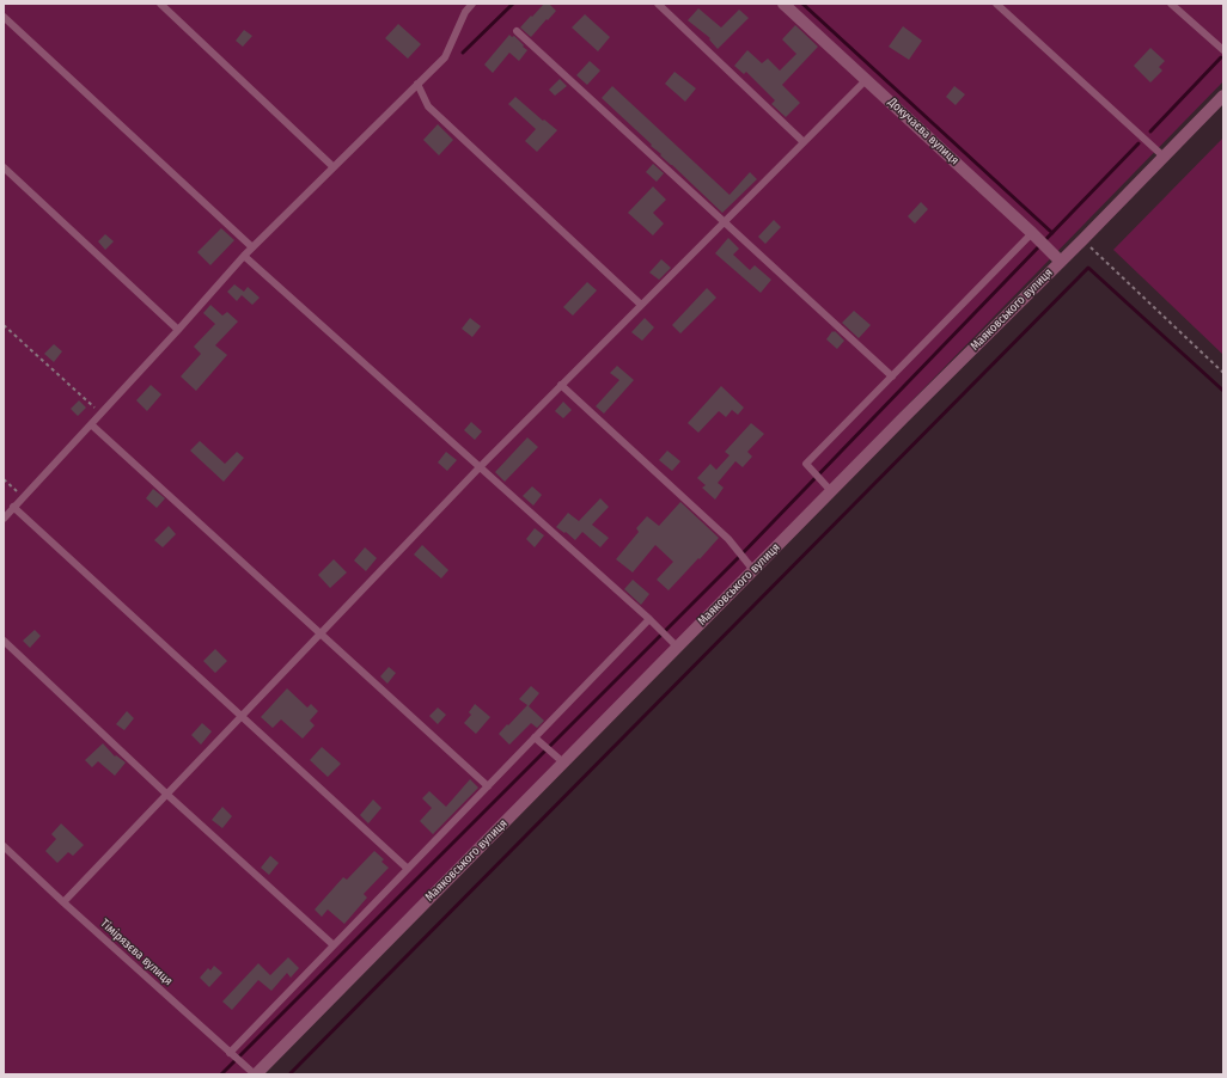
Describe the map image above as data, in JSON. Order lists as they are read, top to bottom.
{
  "streets": {
    "street": ["Докучаєва вулиця", "Маяковського вулиця"],
    "lane": ["Тімірязєва вулиця"]
  },
  "crossings": [
    ["Докучаєва вулиця", "Маяковського вулиця"],
    ["Маяковського вулиця", "Тімірязєва вулиця"]
  ]
}
